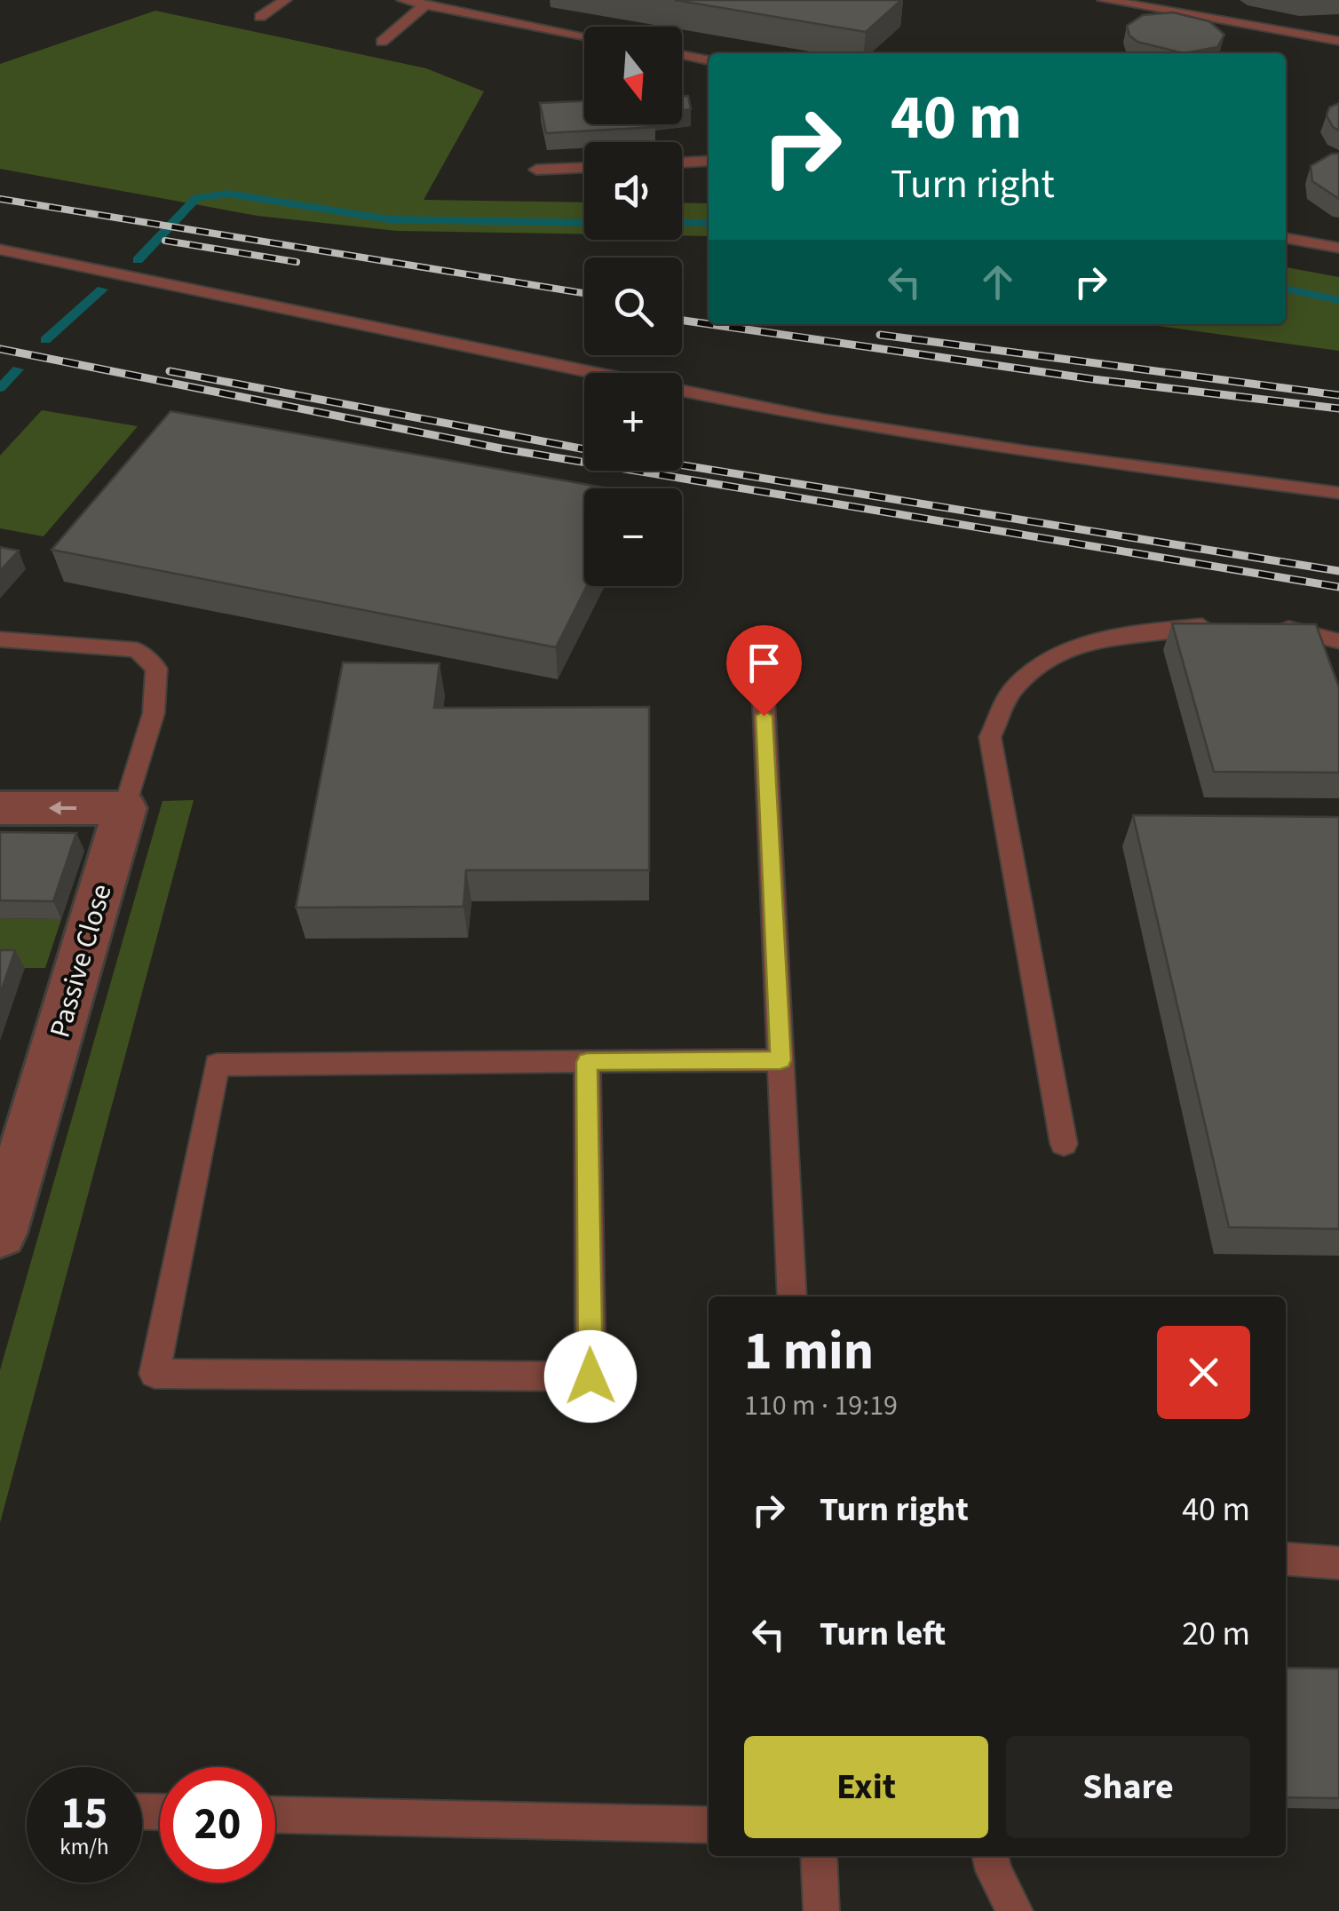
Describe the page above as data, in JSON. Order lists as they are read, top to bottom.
{
  "streets": {
    "street": ["Passive Close"]
  },
  "north": "bottom",
  "page": {
    "map_buttons": ["+", "−"],
    "turn": ["40 m", "Turn right"],
    "heading": ["1 min", "110 m · 19:19"],
    "list": [
      {
        "name": "Turn right",
        "value": "40 m"
      },
      {
        "name": "Turn left",
        "value": "20 m"
      }
    ],
    "buttons": ["Exit", "Share"],
    "speed": "15 km/h",
    "limit": "20"
  }
}
